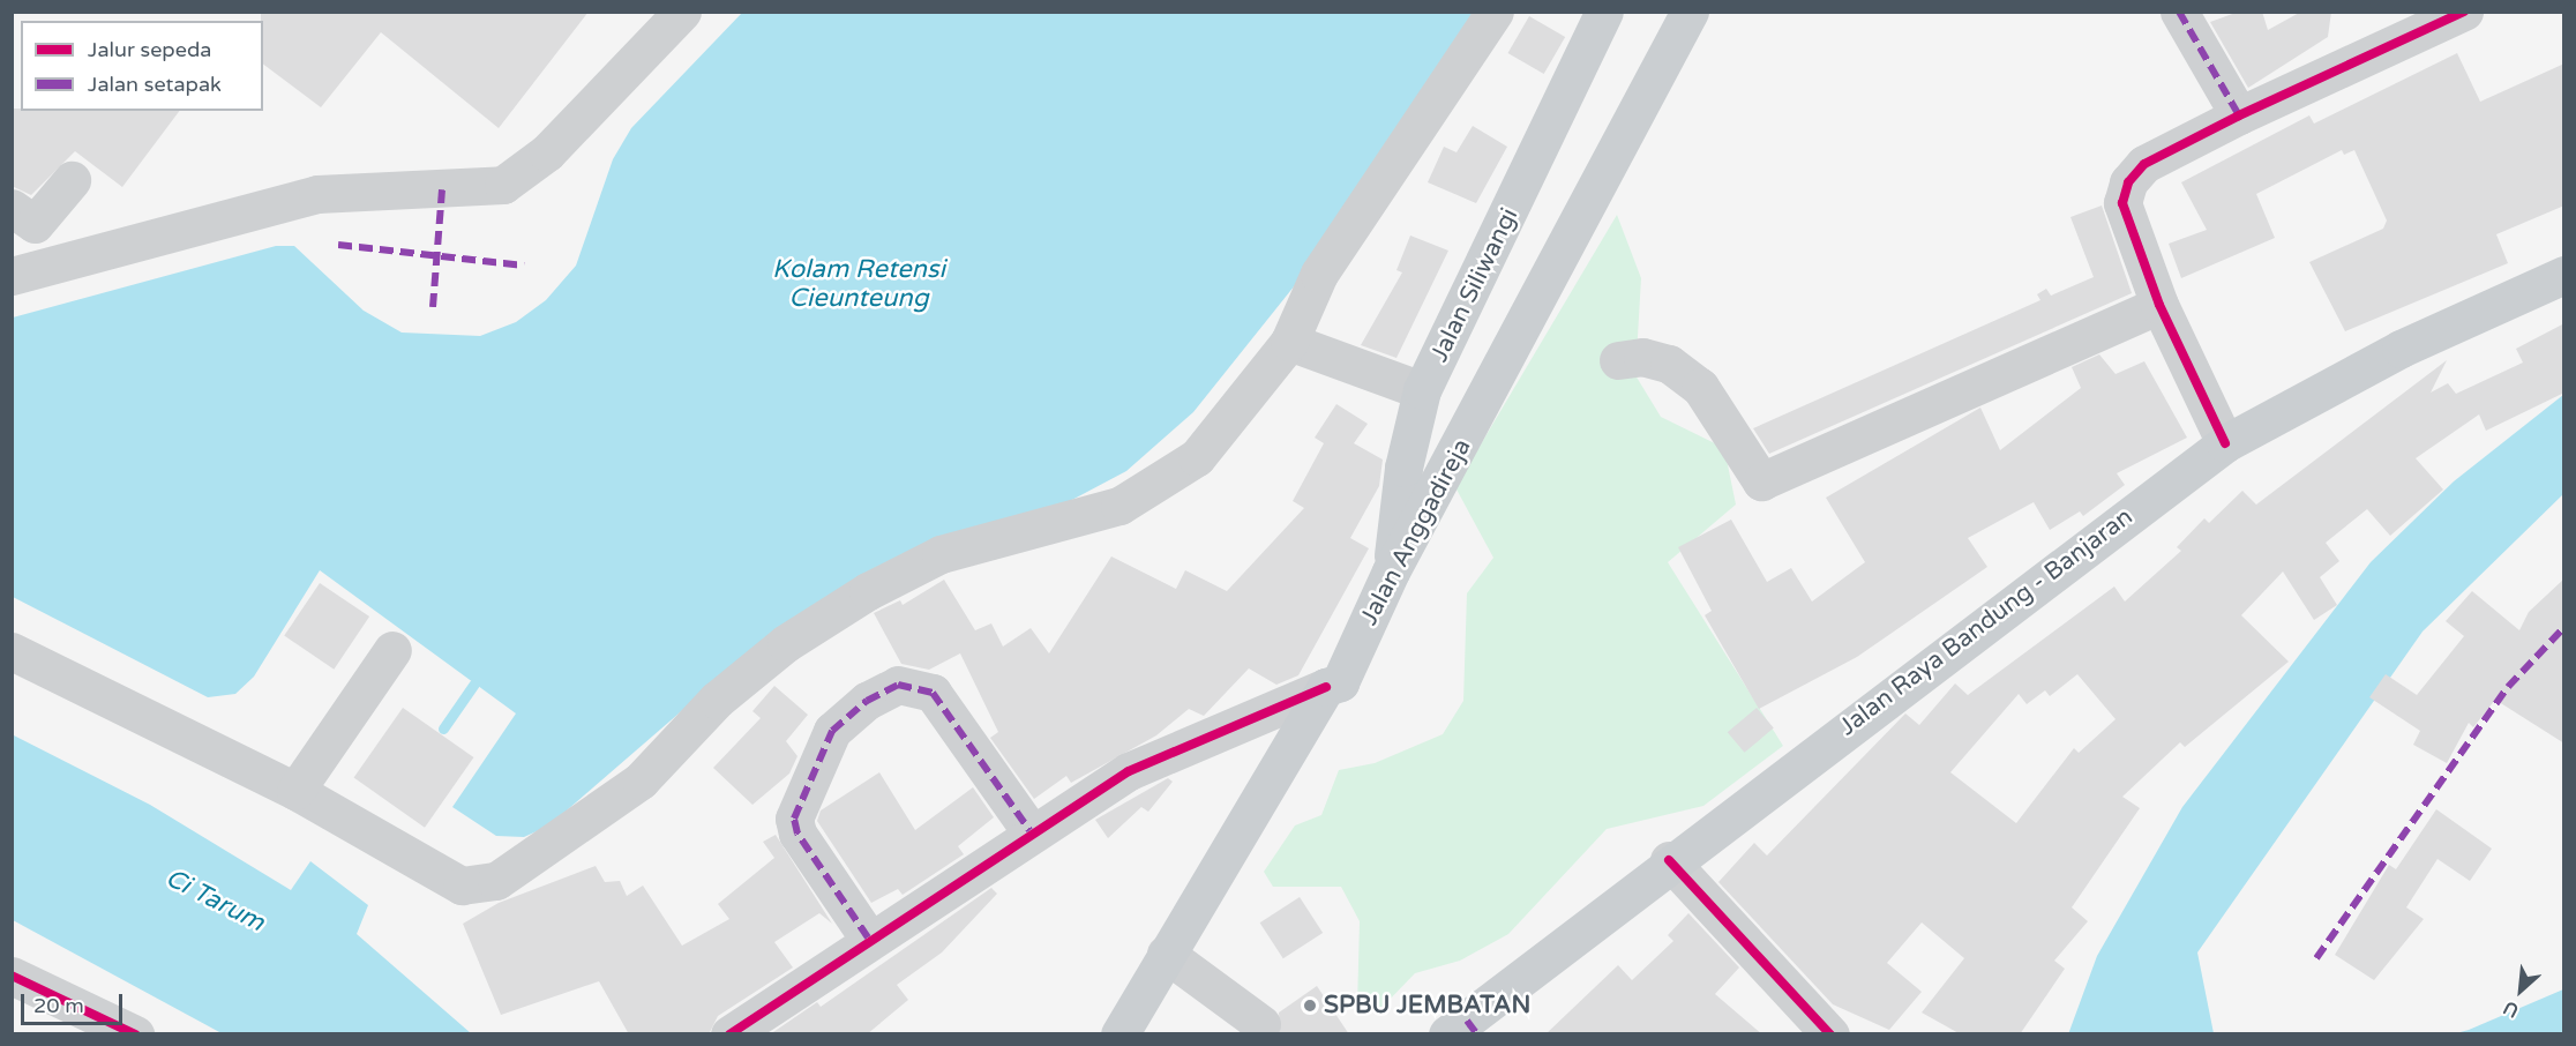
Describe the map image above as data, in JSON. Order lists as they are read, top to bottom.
{
  "streets": {
    "main road": ["Jalan Siliwangi", "Jalan Anggadireja", "Jalan Raya Bandung - Banjaran"]
  },
  "crossings": [
    ["Jalan Siliwangi", "Jalan Anggadireja"]
  ],
  "water": ["Kolam Retensi Cieunteung", "Ci Tarum"],
  "places": ["SPBU JEMBATAN"],
  "legend": ["Jalur sepeda", "Jalan setapak"],
  "scale_bar": "20 m",
  "north": "bottom left"
}
